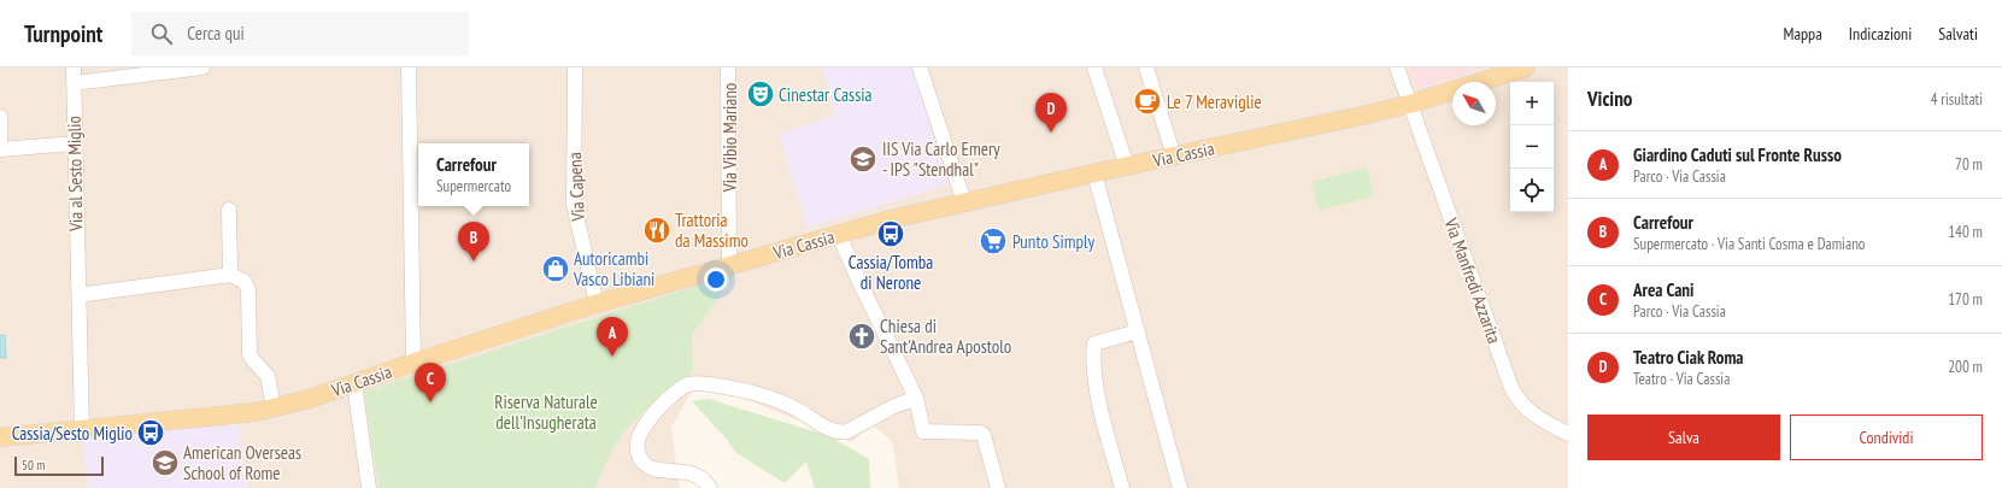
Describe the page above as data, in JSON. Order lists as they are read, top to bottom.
{
  "streets": {
    "main road": ["Via Cassia"],
    "street": [
      "Via Vibio Mariano",
      "Via al Sesto Miglio",
      "Via Capena",
      "Via Manfredi Azzarita"
    ]
  },
  "crossings": [
    ["Via Vibio Mariano", "Via Cassia"],
    ["Via Cassia", "Via al Sesto Miglio"],
    ["Via Cassia", "Via Capena"],
    ["Via Cassia", "Via Manfredi Azzarita"]
  ],
  "parks": ["Riserva Naturale dell'Insugherata"],
  "places": {
    "theatre": ["Cinestar Cassia"],
    "cafe": ["Le 7 Meraviglie"],
    "school or university": ["IIS Via Carlo Emery - IPS \"Stendhal\"", "American Overseas School of Rome"],
    "restaurant": ["Trattoria da Massimo"],
    "bus stop": ["Cassia/Tomba di Nerone", "Cassia/Sesto Miglio"],
    "supermarket": ["Punto Simply"],
    "shop": ["Autoricambi Vasco Libiani"],
    "church": ["Chiesa di Sant'Andrea Apostolo"]
  },
  "scale_bar": "50 m",
  "north": "top left",
  "page": {
    "header": "Turnpoint",
    "search": "Cerca qui",
    "nav": ["Mappa", "Indicazioni", "Salvati"],
    "heading": ["Vicino", "4 risultati"],
    "map_buttons": ["+", "−"],
    "pins": [
      "D",
      "B",
      "A",
      "C"
    ],
    "list": [
      {
        "mark": "A",
        "name": "Giardino Caduti sul Fronte Russo",
        "note": "Parco · Via Cassia",
        "value": "70 m"
      },
      {
        "mark": "B",
        "name": "Carrefour",
        "note": "Supermercato · Via Santi Cosma e Damiano",
        "value": "140 m"
      },
      {
        "mark": "C",
        "name": "Area Cani",
        "note": "Parco · Via Cassia",
        "value": "170 m"
      },
      {
        "mark": "D",
        "name": "Teatro Ciak Roma",
        "note": "Teatro · Via Cassia",
        "value": "200 m"
      }
    ],
    "popup": ["Carrefour", "Supermercato"],
    "buttons": ["Salva", "Condividi"],
    "scale": "50 m"
  }
}
